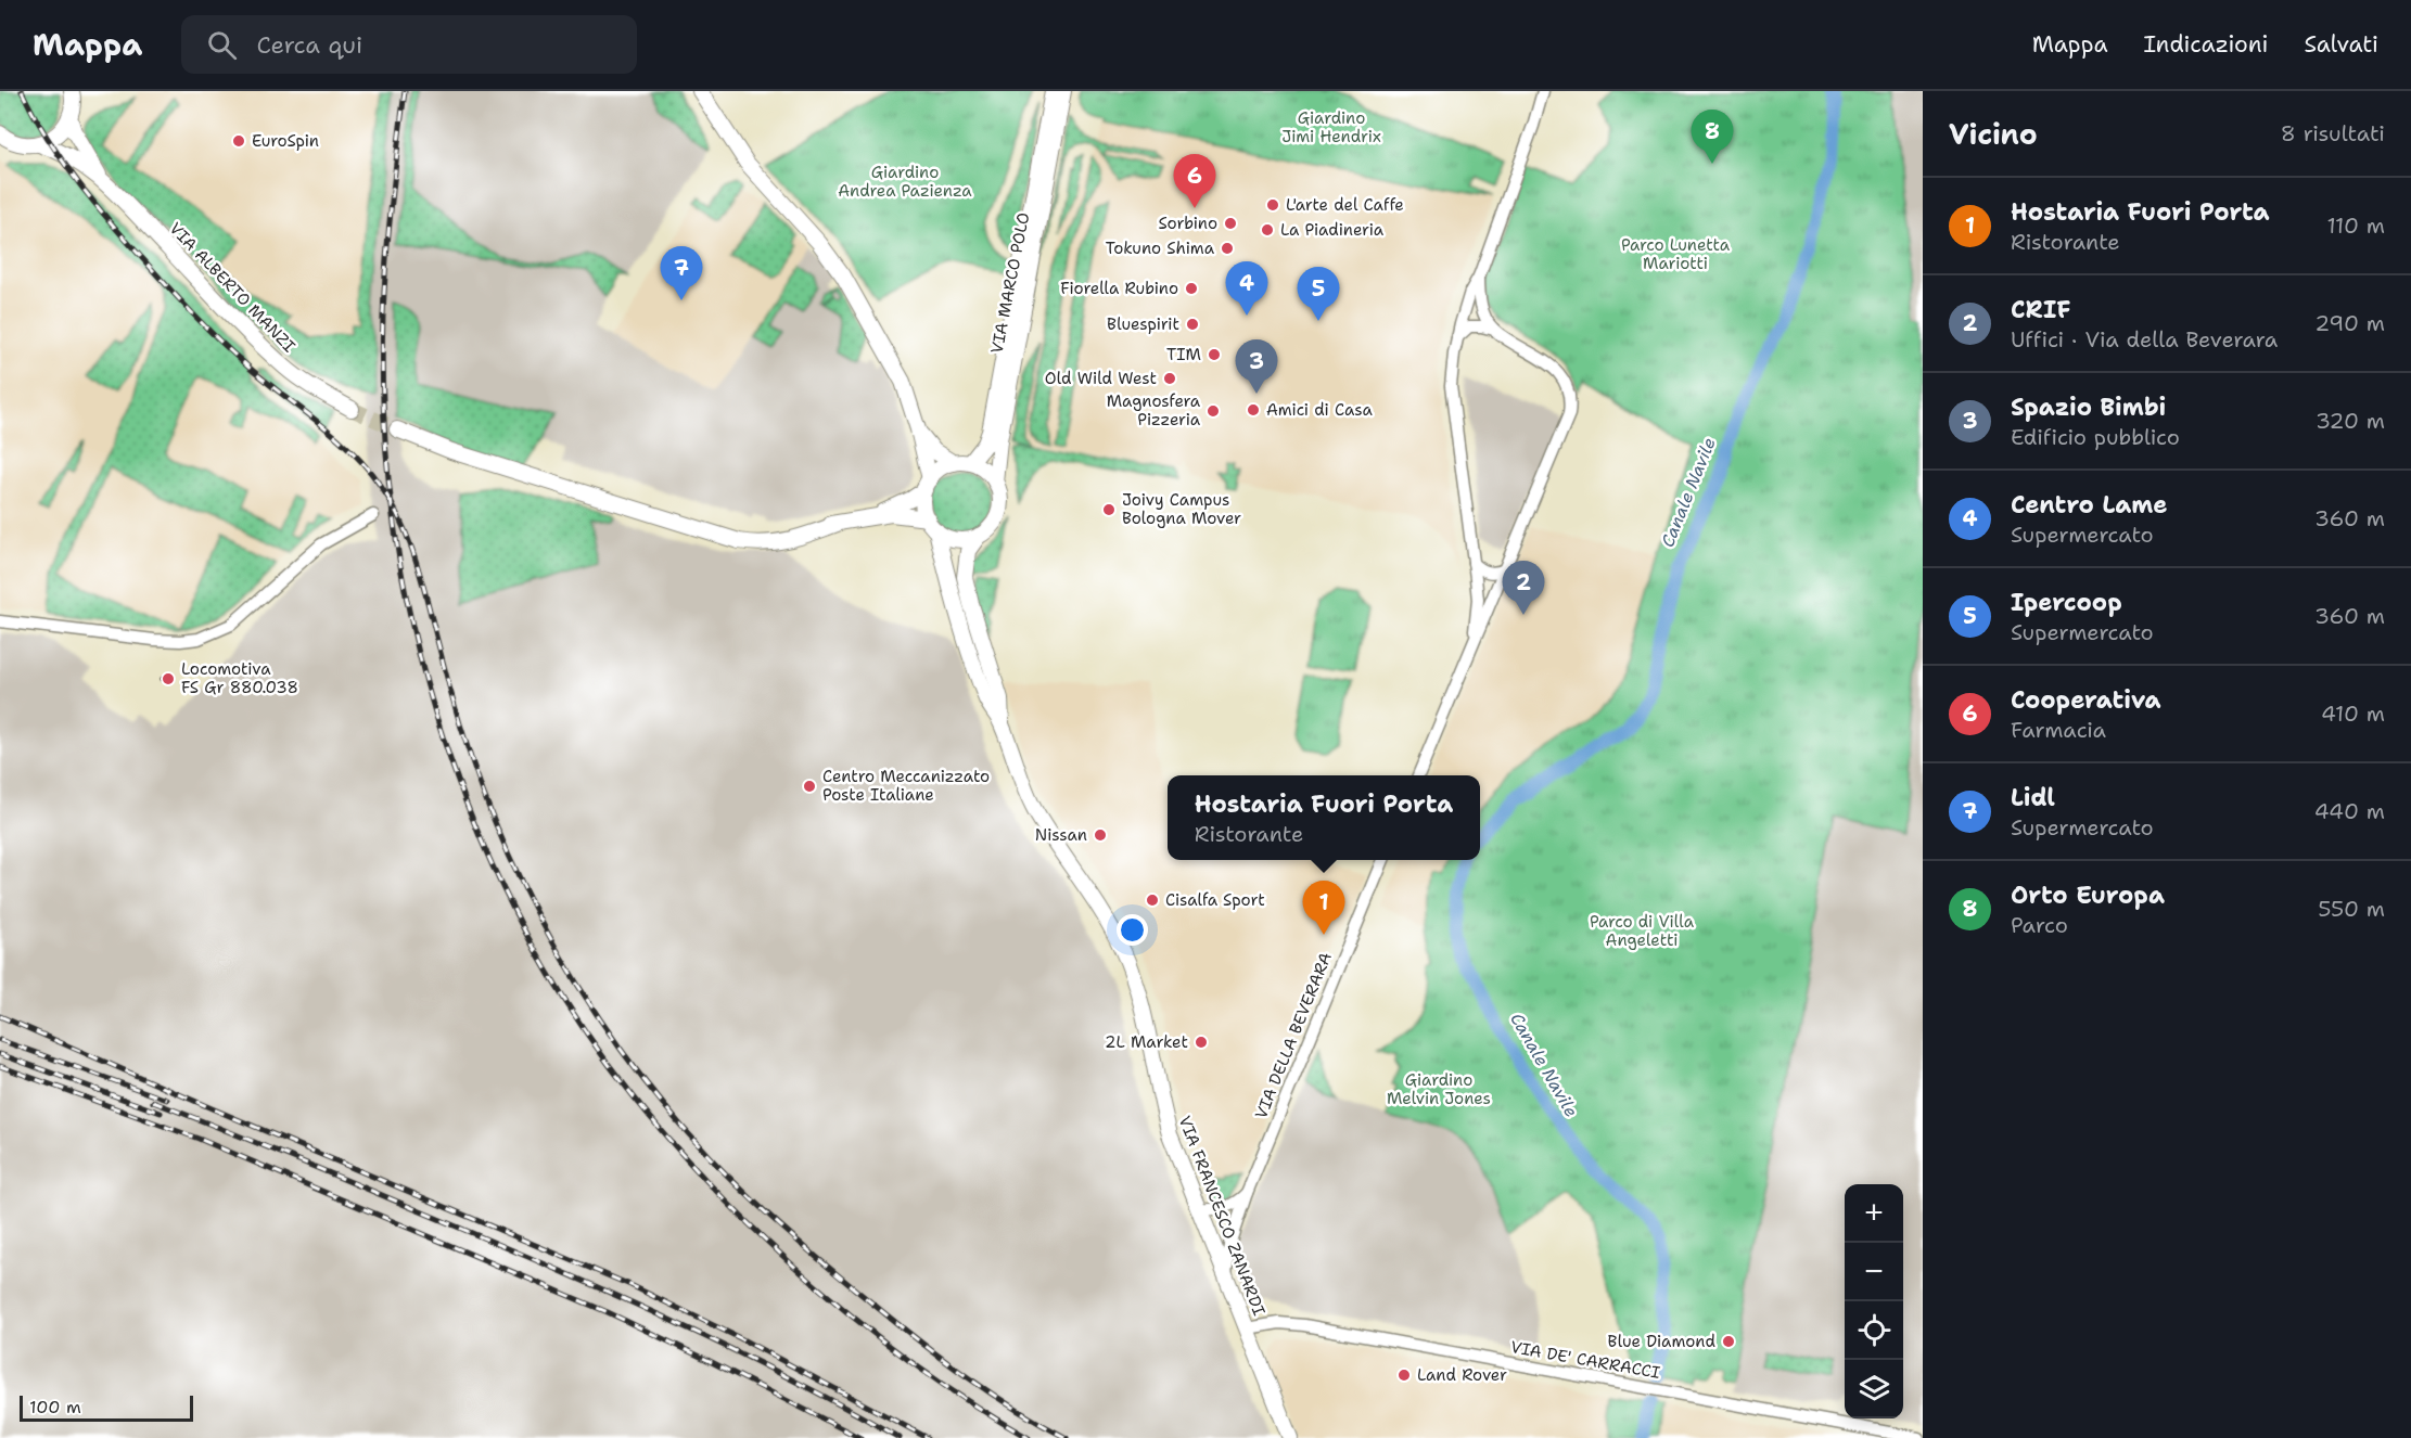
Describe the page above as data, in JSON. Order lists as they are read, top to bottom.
{
  "streets": {
    "main road": ["VIA MARCO POLO", "VIA ALBERTO MANZI", "VIA FRANCESCO ZANARDI"],
    "street": ["VIA DELLA BEVERARA", "VIA DE' CARRACCI"]
  },
  "crossings": [
    ["VIA MARCO POLO", "VIA FRANCESCO ZANARDI"],
    ["VIA DELLA BEVERARA", "VIA FRANCESCO ZANARDI"],
    ["VIA FRANCESCO ZANARDI", "VIA DE' CARRACCI"]
  ],
  "water": ["Canale Navile"],
  "parks": [
    "Giardino Jimi Hendrix",
    "Giardino Andrea Pazienza",
    "Parco Lunetta Mariotti",
    "Parco di Villa Angeletti",
    "Giardino Melvin Jones"
  ],
  "places": [
    "EuroSpin",
    "L'arte del Caffe",
    "Sorbino",
    "La Piadineria",
    "Tokuno Shima",
    "Fiorella Rubino",
    "Bluespirit",
    "TIM",
    "Old Wild West",
    "Amici di Casa",
    "Magnosfera Pizzeria",
    "Joivy Campus Bologna Mover",
    "Locomotiva FS Gr 880.038",
    "Centro Meccanizzato Poste Italiane",
    "Nissan",
    "Cisalfa Sport",
    "2L Market",
    "Blue Diamond",
    "Land Rover"
  ],
  "scale_bar": "100 m",
  "page": {
    "header": "Mappa",
    "search": "Cerca qui",
    "nav": ["Mappa", "Indicazioni", "Salvati"],
    "heading": ["Vicino", "8 risultati"],
    "pins": [
      "8",
      "6",
      "7",
      "4",
      "5",
      "3",
      "2",
      "1"
    ],
    "list": [
      {
        "mark": "1",
        "name": "Hostaria Fuori Porta",
        "note": "Ristorante",
        "value": "110 m"
      },
      {
        "mark": "2",
        "name": "CRIF",
        "note": "Uffici · Via della Beverara",
        "value": "290 m"
      },
      {
        "mark": "3",
        "name": "Spazio Bimbi",
        "note": "Edificio pubblico",
        "value": "320 m"
      },
      {
        "mark": "4",
        "name": "Centro Lame",
        "note": "Supermercato",
        "value": "360 m"
      },
      {
        "mark": "5",
        "name": "Ipercoop",
        "note": "Supermercato",
        "value": "360 m"
      },
      {
        "mark": "6",
        "name": "Cooperativa",
        "note": "Farmacia",
        "value": "410 m"
      },
      {
        "mark": "7",
        "name": "Lidl",
        "note": "Supermercato",
        "value": "440 m"
      },
      {
        "mark": "8",
        "name": "Orto Europa",
        "note": "Parco",
        "value": "550 m"
      }
    ],
    "popup": ["Hostaria Fuori Porta", "Ristorante"],
    "map_buttons": ["+", "−"],
    "scale": "100 m"
  }
}
